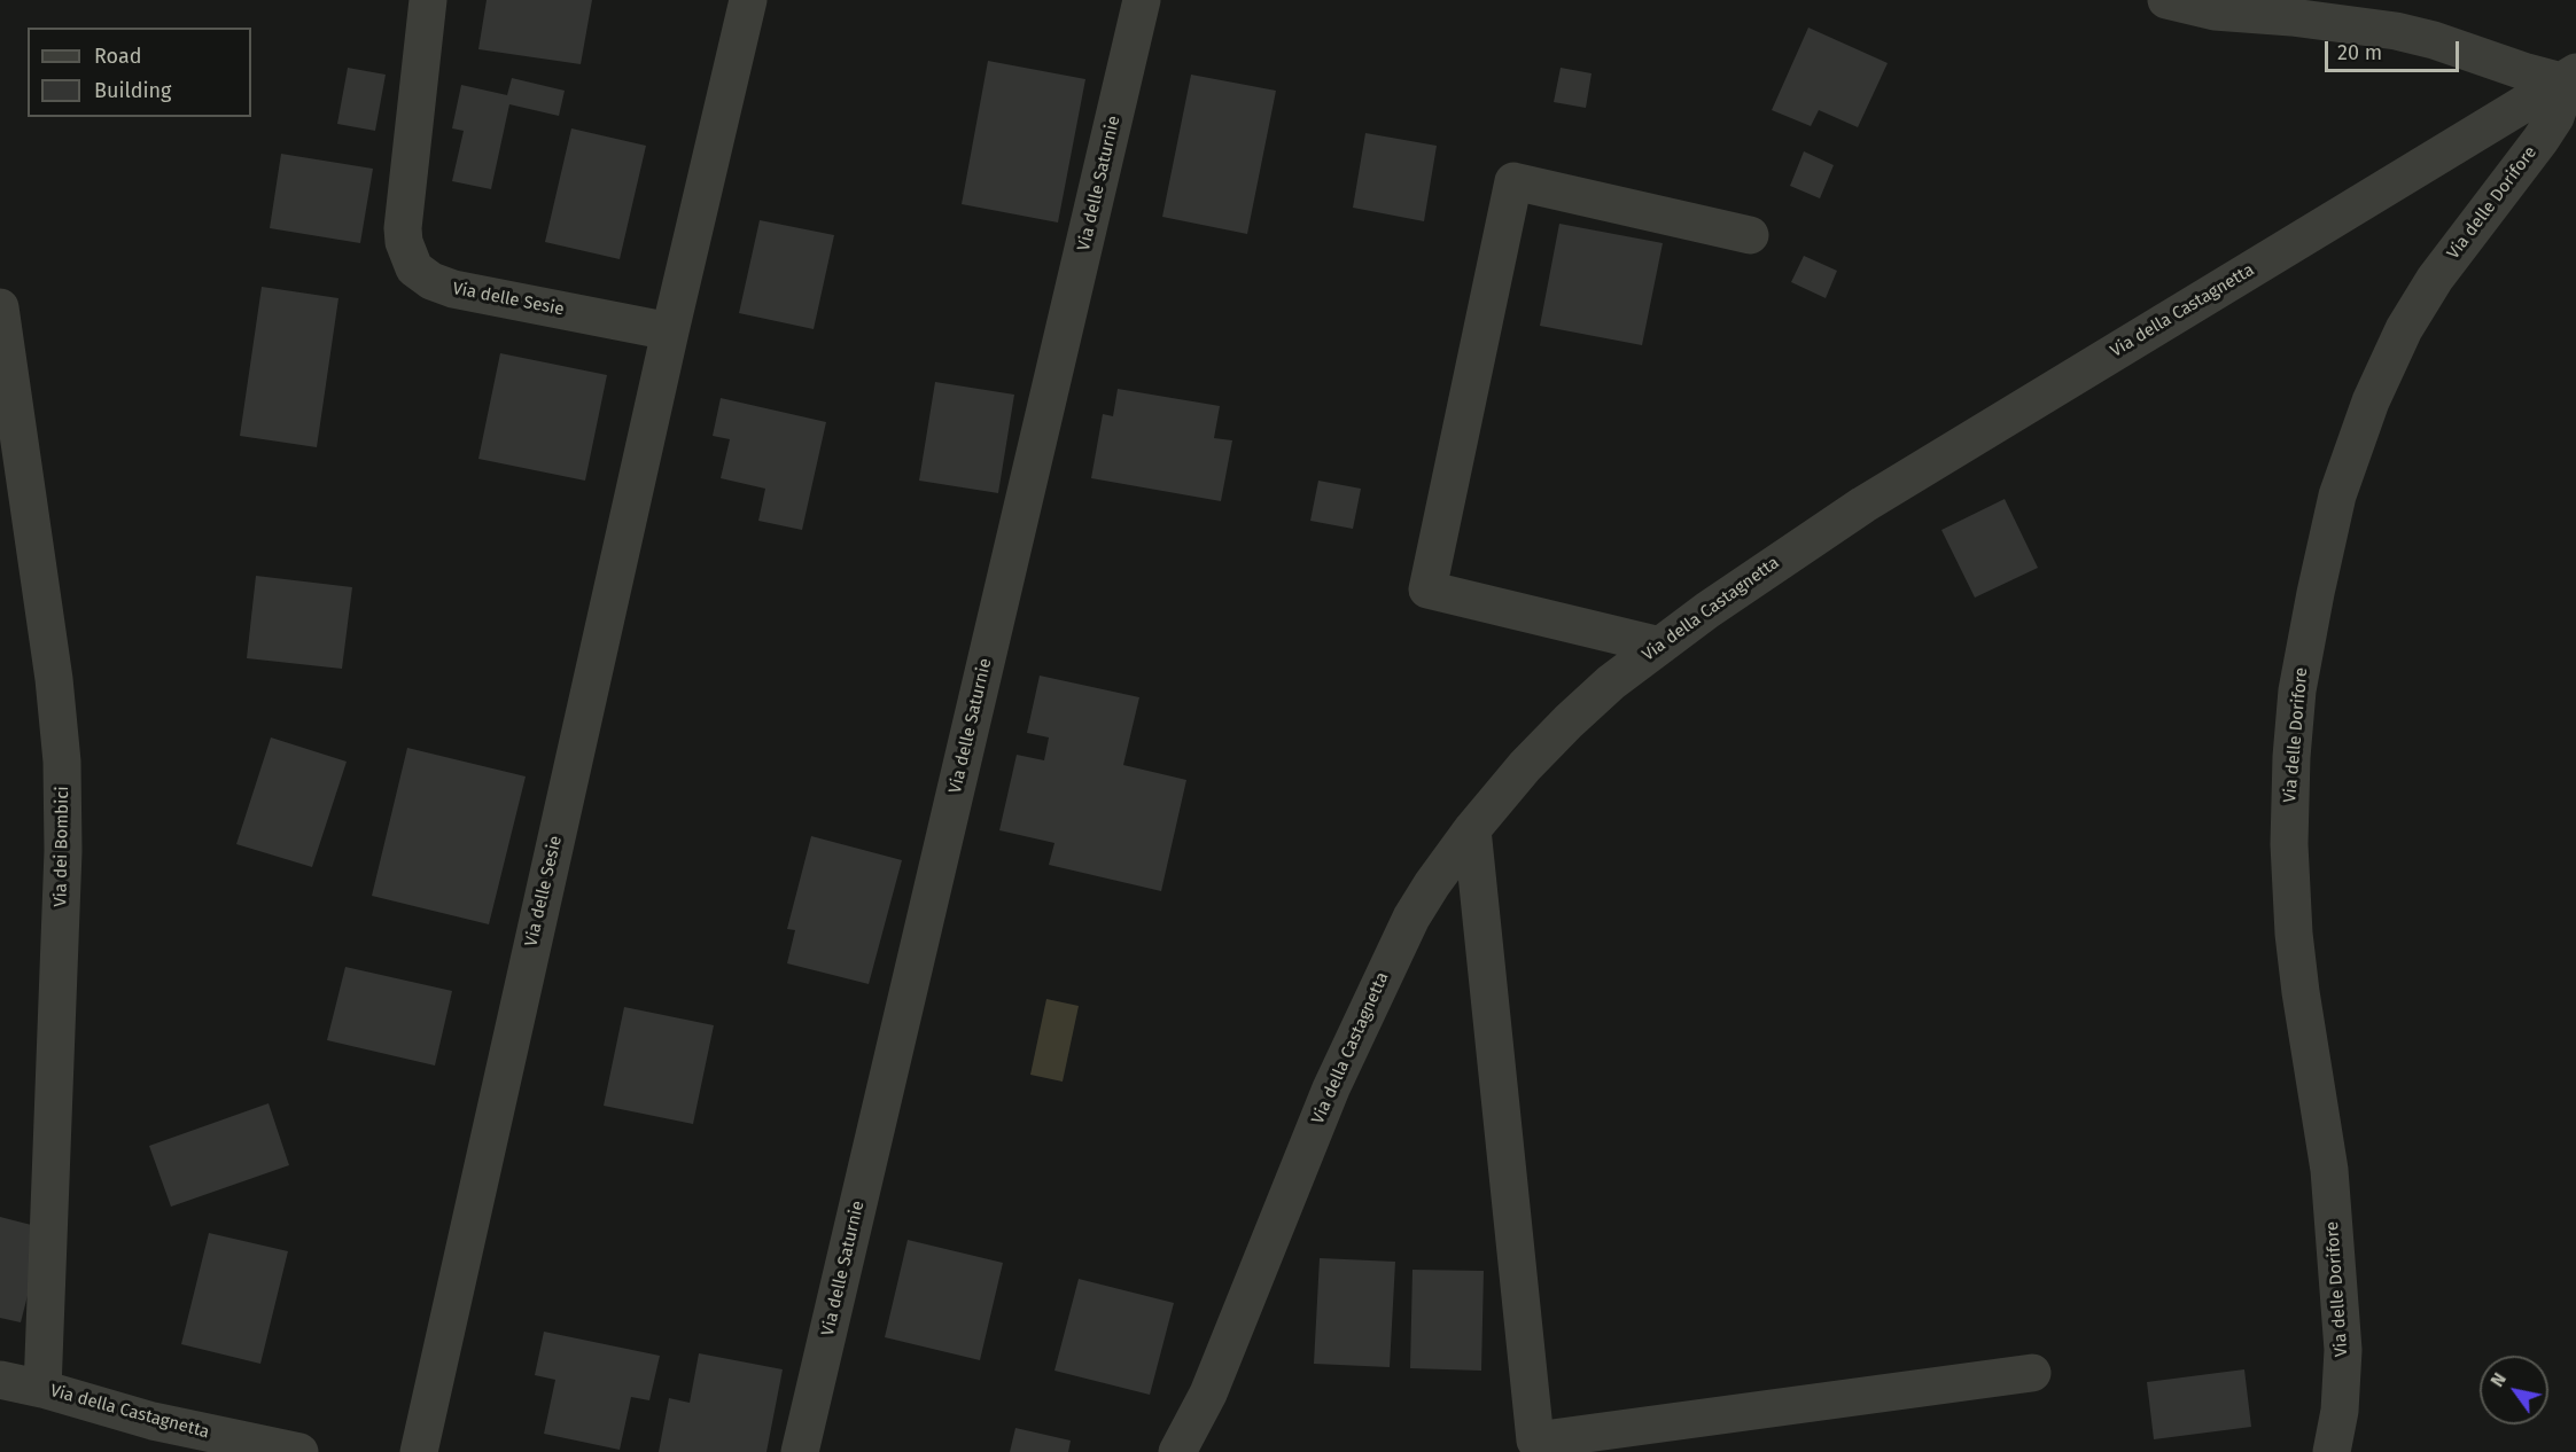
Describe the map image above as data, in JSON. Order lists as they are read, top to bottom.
{
  "streets": {
    "street": [
      "Via delle Saturnie",
      "Via delle Dorifore",
      "Via delle Sesie",
      "Via della Castagnetta",
      "Via dei Bombici"
    ]
  },
  "crossings": [
    ["Via delle Dorifore", "Via della Castagnetta"],
    ["Via della Castagnetta", "Via dei Bombici"]
  ],
  "legend": ["Road", "Building"],
  "scale_bar": "20 m",
  "north": "top left"
}
